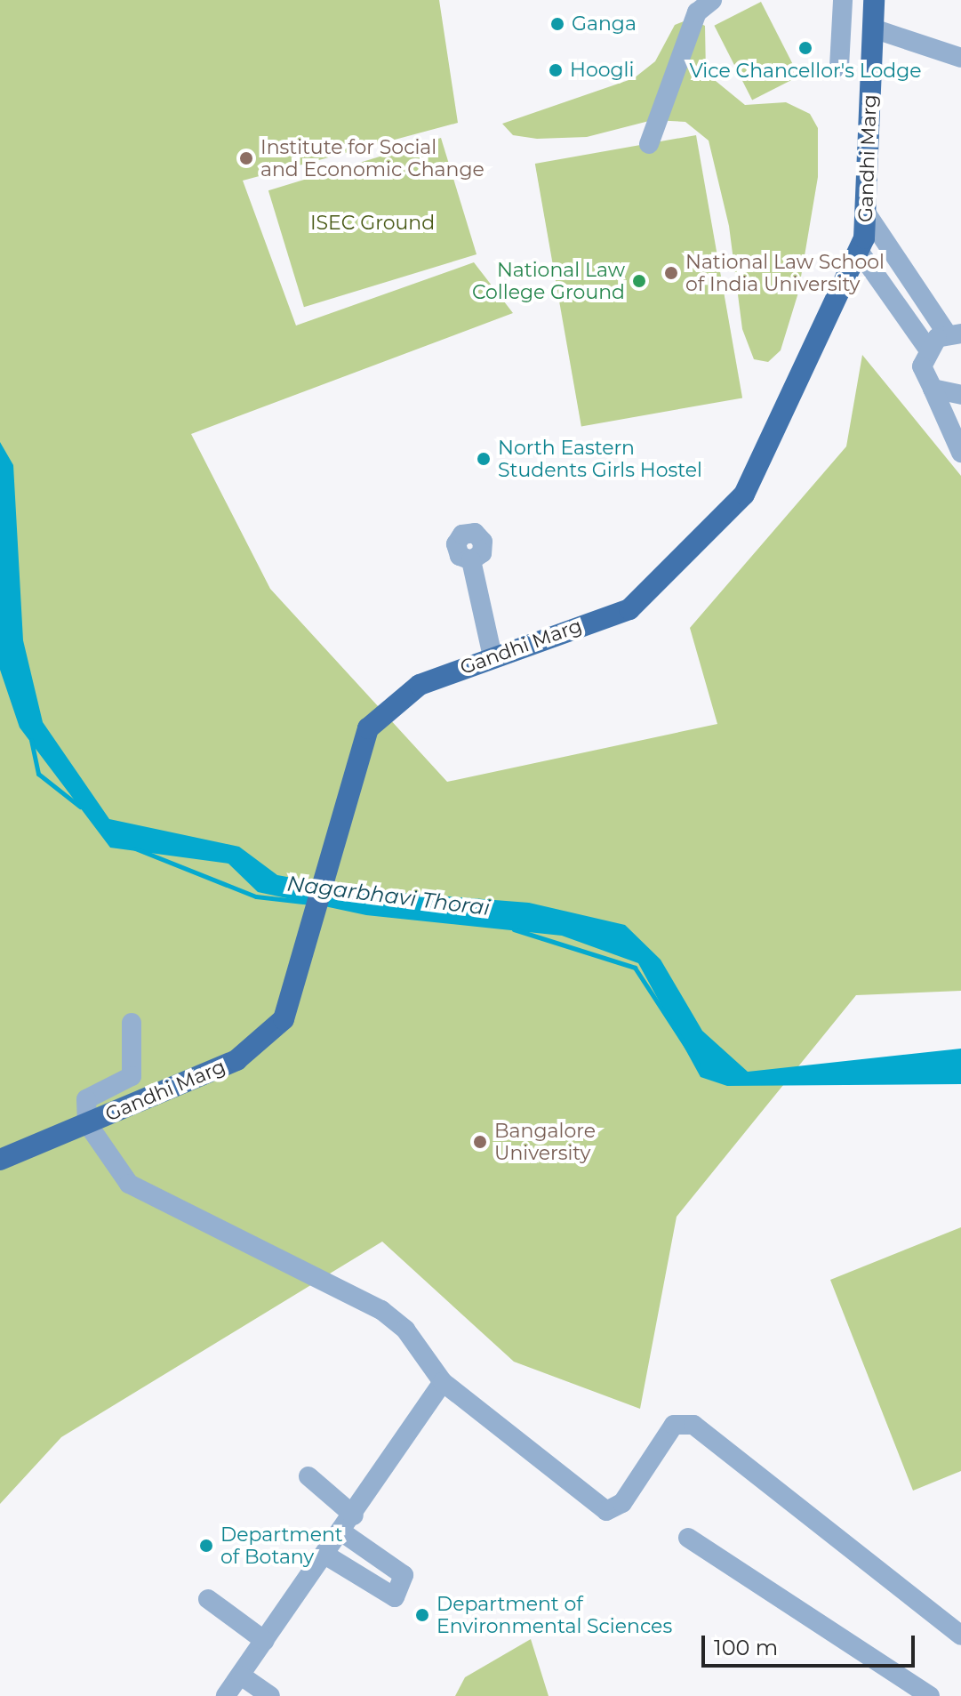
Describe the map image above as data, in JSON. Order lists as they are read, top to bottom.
{
  "streets": {
    "main road": ["Gandhi Marg"]
  },
  "water": ["Nagarbhavi Thorai"],
  "parks": ["ISEC Ground"],
  "places": [
    "Ganga",
    "Vice Chancellor's Lodge",
    "Hoogli",
    "Institute for Social and Economic Change",
    "National Law School of India University",
    "National Law College Ground",
    "North Eastern Students Girls Hostel",
    "Bangalore University",
    "Department of Botany",
    "Department of Environmental Sciences"
  ],
  "scale_bar": "100 m"
}
